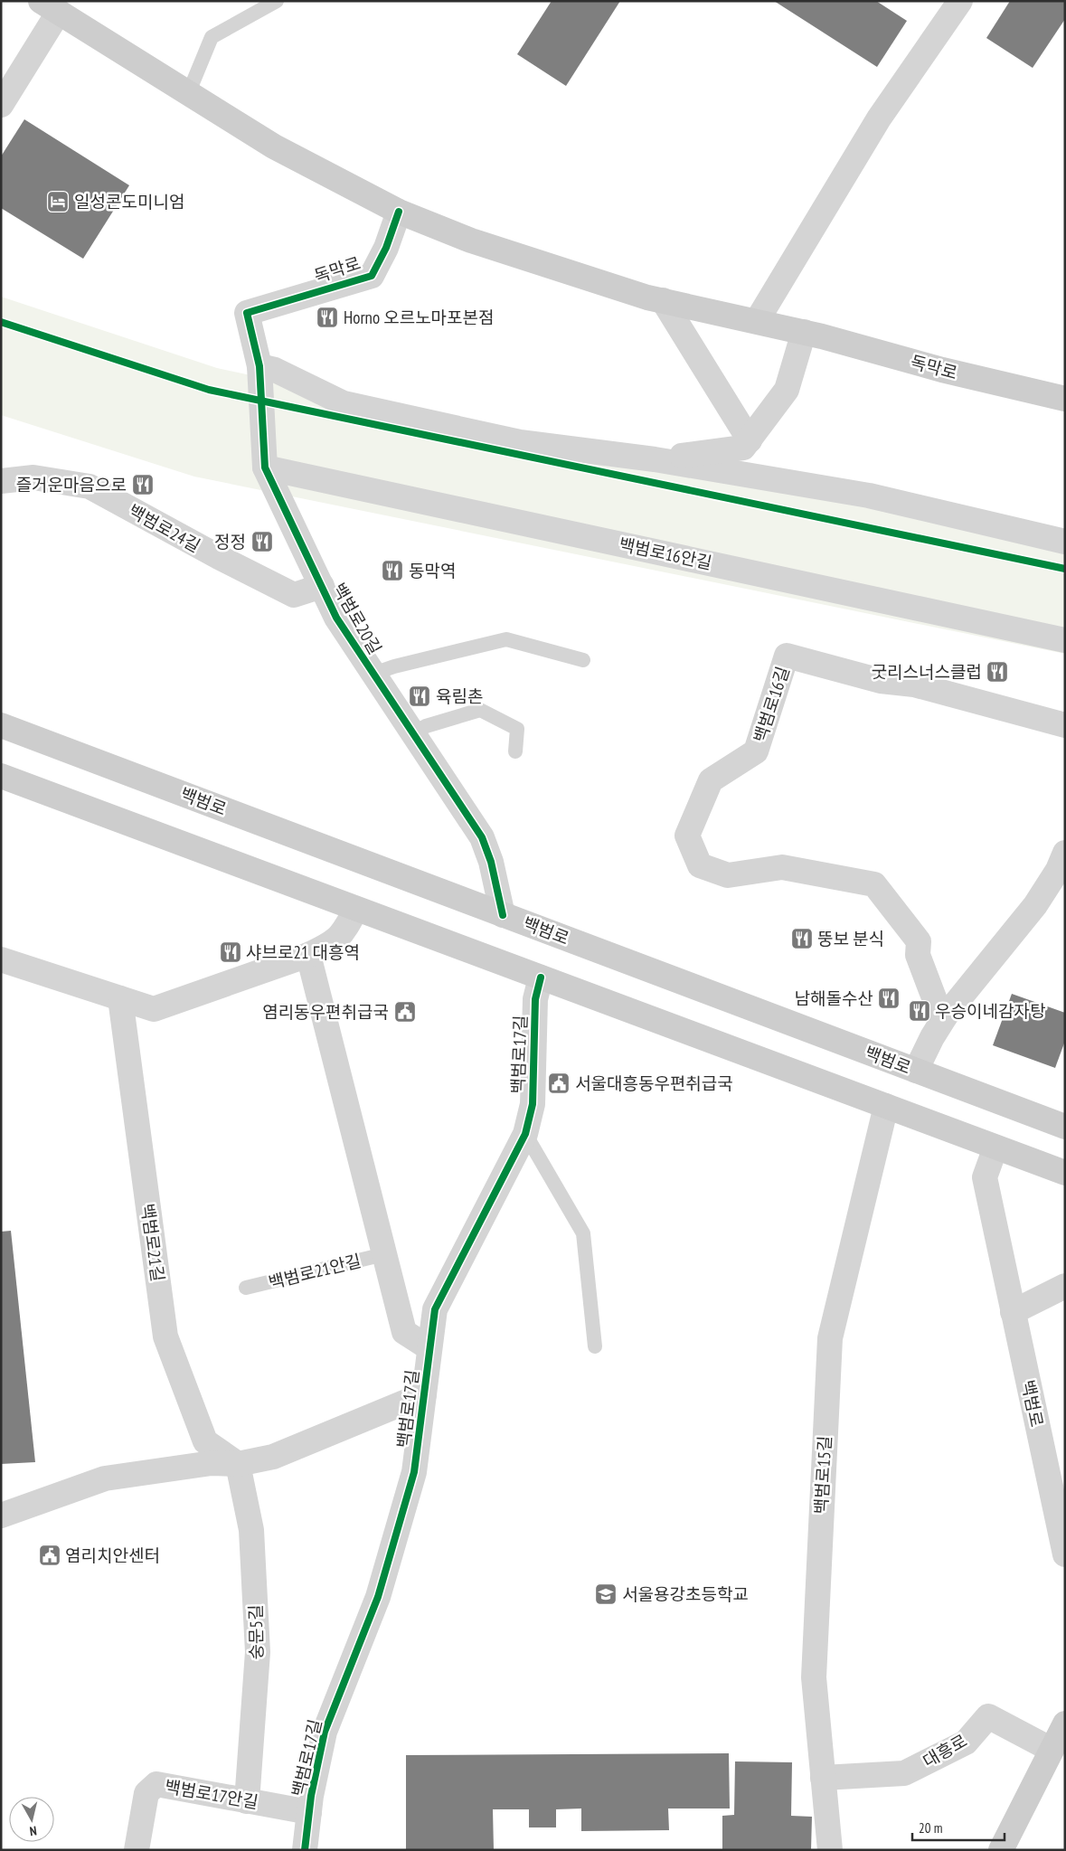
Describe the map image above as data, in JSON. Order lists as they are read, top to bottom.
{
  "streets": {
    "main road": ["독막로", "백범로"],
    "street": [
      "백범로24길",
      "백범로16안길",
      "백범로20길",
      "백범로16길",
      "백범로17길",
      "백범로21길",
      "백범로15길",
      "숭문5길",
      "대흥로",
      "백범로17안길"
    ],
    "lane": ["백범로21안길"]
  },
  "crossings": [
    ["독막로", "백범로20길"],
    ["백범로24길", "백범로20길"],
    ["백범로16안길", "백범로20길"],
    ["백범로20길", "백범로"],
    ["백범로17길", "백범로17안길"],
    ["백범로21길", "숭문5길"],
    ["백범로15길", "대흥로"],
    ["숭문5길", "백범로17안길"]
  ],
  "places": {
    "hotel": ["일성콘도미니엄"],
    "restaurant": [
      "Horno 오르노마포본점",
      "즐거운마음으로",
      "정정",
      "동막역",
      "굿리스너스클럽",
      "육림촌",
      "뚱보 분식",
      "샤브로21 대흥역",
      "남해돌수산",
      "우승이네감자탕"
    ],
    "public building": ["염리동우편취급국", "서울대흥동우편취급국", "염리치안센터"],
    "school or university": ["서울용강초등학교"]
  },
  "scale_bar": "20 m",
  "north": "bottom"
}
